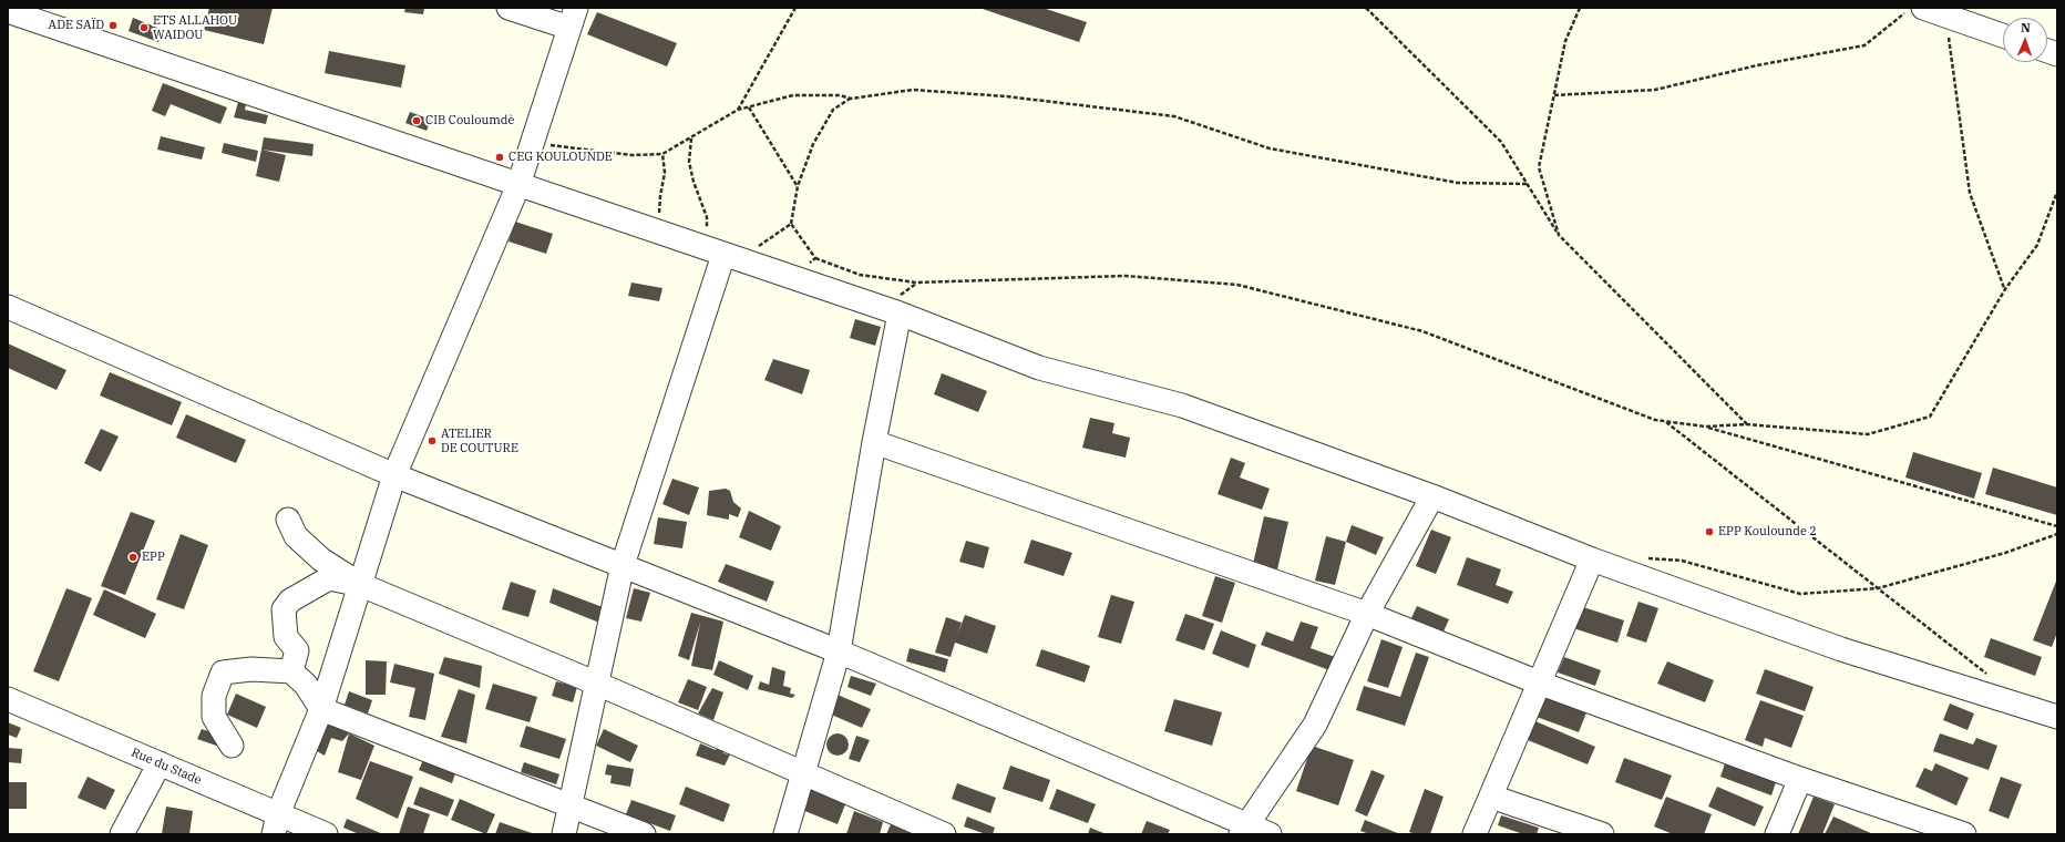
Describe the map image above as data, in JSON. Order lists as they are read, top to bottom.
{
  "streets": {
    "street": ["Rue du Stade"]
  },
  "places": [
    "ADE SAÏD",
    "ETS ALLAHOU WAIDOU",
    "CIB Couloumdè",
    "CEG KOULOUNDE",
    "ATELIER DE COUTURE",
    "EPP Koulounde 2",
    "EPP"
  ],
  "north": "top"
}
